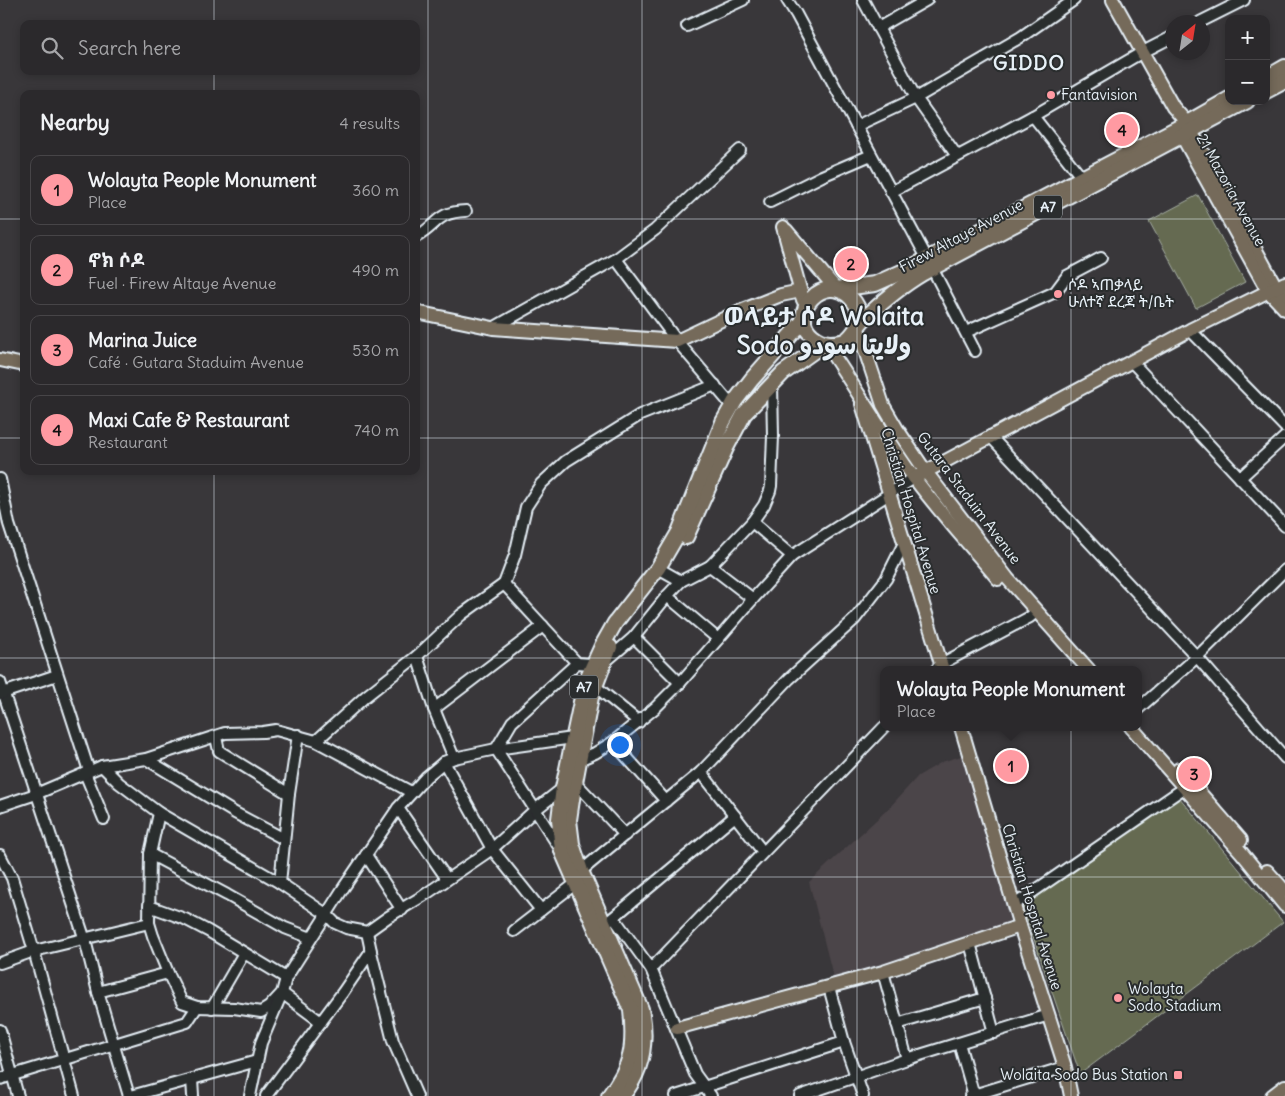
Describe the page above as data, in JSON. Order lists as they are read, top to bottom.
{
  "streets": {
    "highway": ["A7", "Firew Altaye Avenue"],
    "main road": ["21 Mazoria Avenue", "Gutara Staduim Avenue", "Christian Hospital Avenue"]
  },
  "crossings": [
    ["21 Mazoria Avenue", "Firew Altaye Avenue"],
    ["A7", "Firew Altaye Avenue"],
    ["A7", "Gutara Staduim Avenue"],
    ["Firew Altaye Avenue", "Gutara Staduim Avenue"]
  ],
  "districts": ["GIDDO", "ወላይታ ሶዶ Wolaita Sodo ولايتا سودو"],
  "places": {
    "other": ["Fantavision", "ሶዶ ኣጠቃላይ ሁለተኛ ደረጃ ት/ቤት", "Wolayta Sodo Stadium"],
    "transit": ["Wolaita Sodo Bus Station"]
  },
  "north": "top right",
  "page": {
    "map_buttons": ["+", "−"],
    "search": "Search here",
    "heading": ["Nearby", "4 results"],
    "pins": [
      "4",
      "2",
      "1",
      "3"
    ],
    "list": [
      {
        "mark": "1",
        "name": "Wolayta People Monument",
        "note": "Place",
        "value": "360 m"
      },
      {
        "mark": "2",
        "name": "ኖክ ሶዶ",
        "note": "Fuel · Firew Altaye Avenue",
        "value": "490 m"
      },
      {
        "mark": "3",
        "name": "Marina Juice",
        "note": "Café · Gutara Staduim Avenue",
        "value": "530 m"
      },
      {
        "mark": "4",
        "name": "Maxi Cafe & Restaurant",
        "note": "Restaurant",
        "value": "740 m"
      }
    ],
    "popup": ["Wolayta People Monument", "Place"]
  }
}
